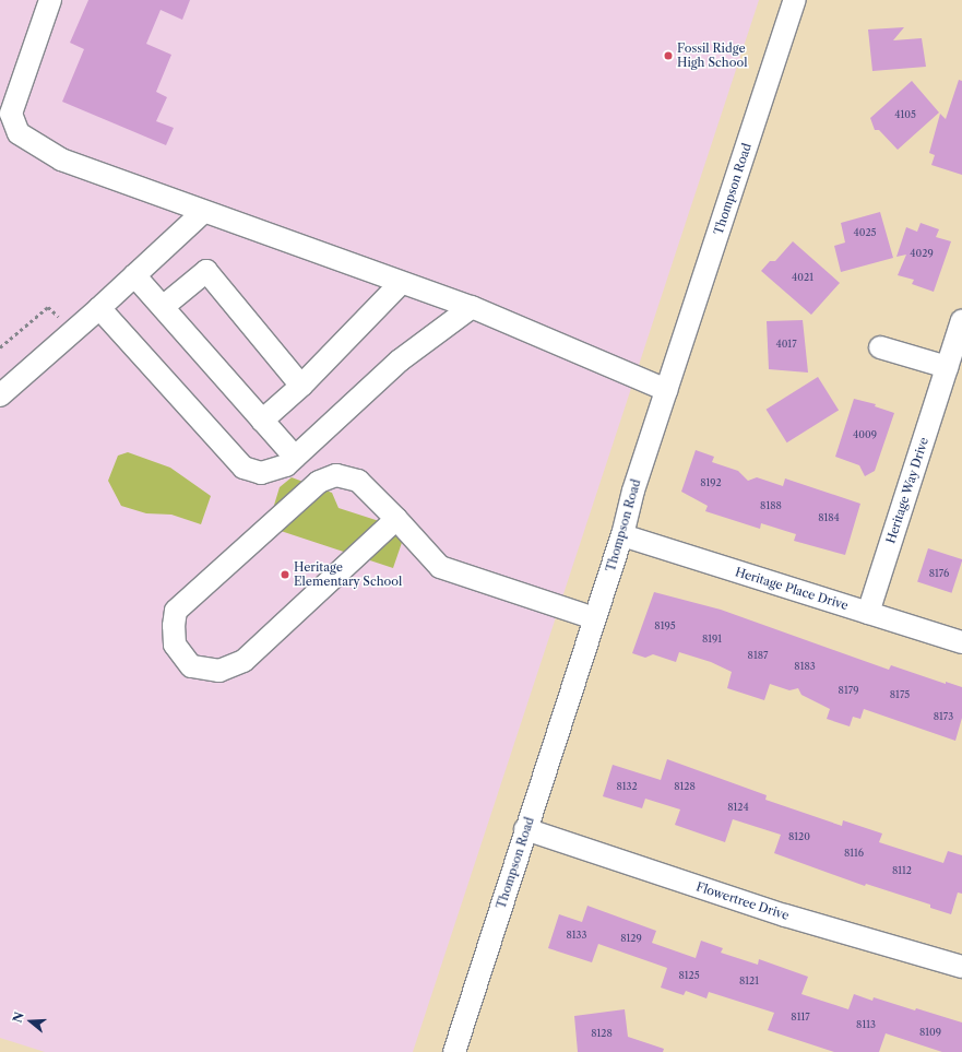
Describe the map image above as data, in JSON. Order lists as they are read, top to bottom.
{
  "streets": {
    "street": [
      "Thompson Road",
      "Heritage Way Drive",
      "Heritage Place Drive",
      "Flowertree Drive"
    ]
  },
  "crossings": [
    ["Thompson Road", "Heritage Place Drive"],
    ["Thompson Road", "Flowertree Drive"],
    ["Heritage Way Drive", "Heritage Place Drive"]
  ],
  "places": ["Fossil Ridge High School", "Heritage Elementary School"],
  "house_numbers": [
    "4105",
    "4025",
    "4029",
    "4021",
    "4017",
    "4009",
    "8192",
    "8188",
    "8184",
    "8176",
    "8195",
    "8191",
    "8187",
    "8183",
    "8179",
    "8175",
    "8173",
    "8132",
    "8128",
    "8124",
    "8120",
    "8116",
    "8112",
    "8133",
    "8129",
    "8125",
    "8121",
    "8117",
    "8113",
    "8109",
    "8128"
  ],
  "north": "left"
}
